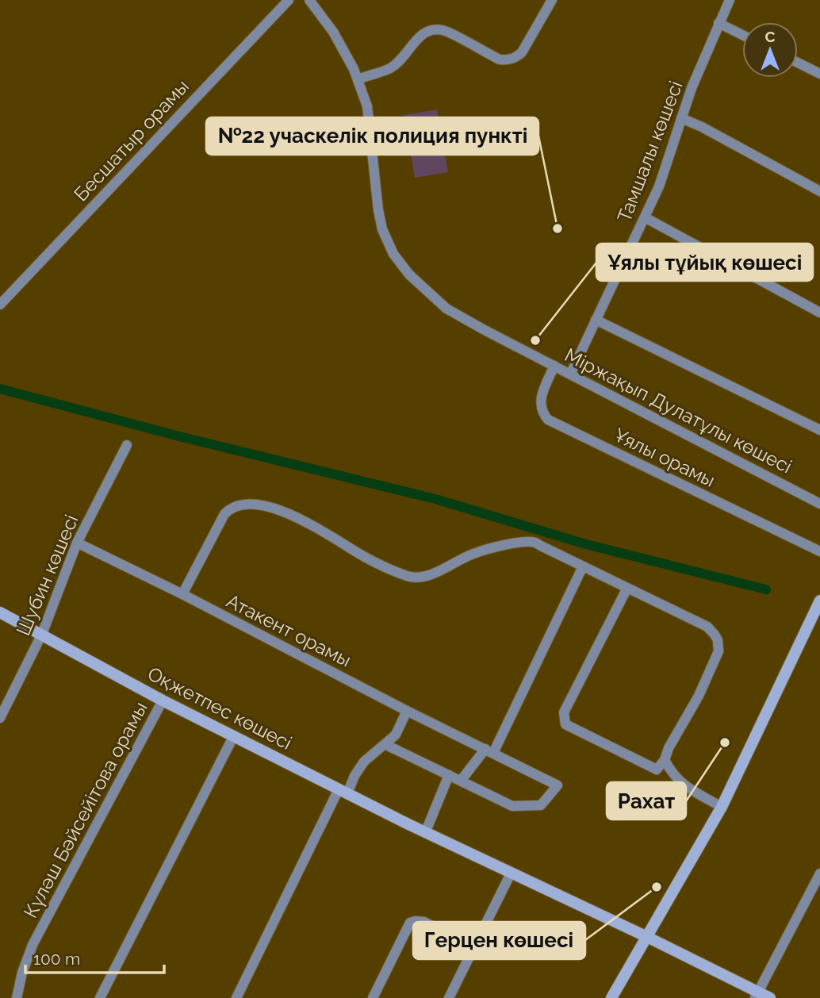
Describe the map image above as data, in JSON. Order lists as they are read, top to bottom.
{
  "streets": {
    "street": [
      "Бесшатыр орамы",
      "Тамшалы көшесі",
      "Міржақып Дулатұлы көшесі",
      "Ұялы орамы",
      "Шубин көшесі",
      "Атакент орамы",
      "Оқжетпес көшесі",
      "Күләш Бәйсейітова орамы"
    ]
  },
  "crossings": [
    ["Тамшалы көшесі", "Міржақып Дулатұлы көшесі"],
    ["Міржақып Дулатұлы көшесі", "Ұялы орамы"],
    ["Шубин көшесі", "Атакент орамы"],
    ["Шубин көшесі", "Оқжетпес көшесі"],
    ["Оқжетпес көшесі", "Күләш Бәйсейітова орамы"]
  ],
  "places": [
    "№22 учаскелік полиция пункті",
    "Ұялы тұйық көшесі",
    "Рахат",
    "Герцен көшесі"
  ],
  "scale_bar": "100 m",
  "north": "top"
}
